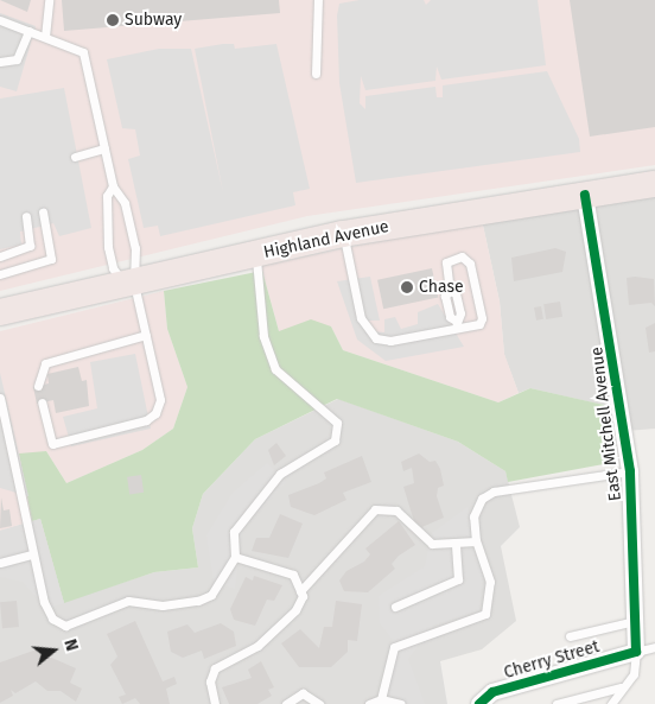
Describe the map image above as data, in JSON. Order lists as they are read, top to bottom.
{
  "streets": {
    "highway": ["Highland Avenue"],
    "street": ["East Mitchell Avenue", "Cherry Street"]
  },
  "crossings": [
    ["Highland Avenue", "East Mitchell Avenue"],
    ["East Mitchell Avenue", "Cherry Street"]
  ],
  "places": ["Subway", "Chase"],
  "north": "right"
}
